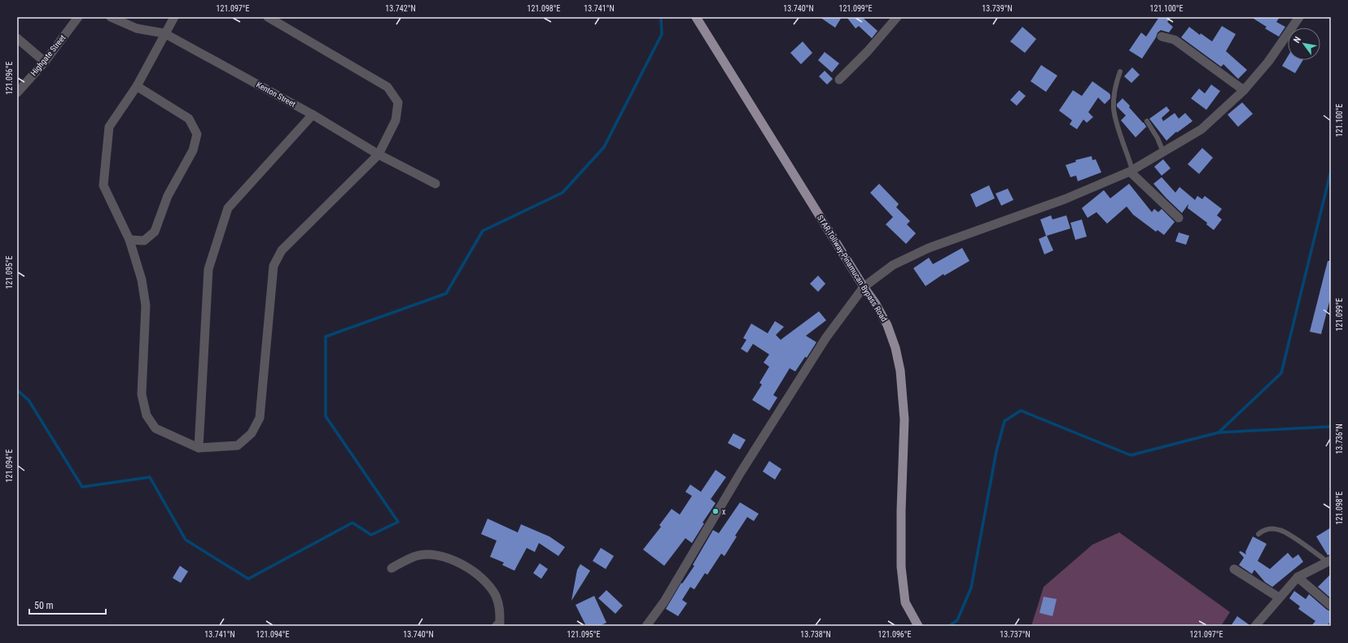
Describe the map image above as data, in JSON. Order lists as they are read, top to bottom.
{
  "streets": {
    "main road": ["STAR Tollway-Pinamucan Bypass Road"],
    "street": ["Highgate Street", "Kenton Street"]
  },
  "places": ["x"],
  "scale_bar": "50 m",
  "north": "top left",
  "coordinates": [
    "121.097°E",
    "13.742°N",
    "121.098°E",
    "13.741°N",
    "13.740°N",
    "121.099°E",
    "13.739°N",
    "121.100°E",
    "121.096°E",
    "121.095°E",
    "13.736°N",
    "121.094°E",
    "13.738°N",
    "13.737°N"
  ]
}
